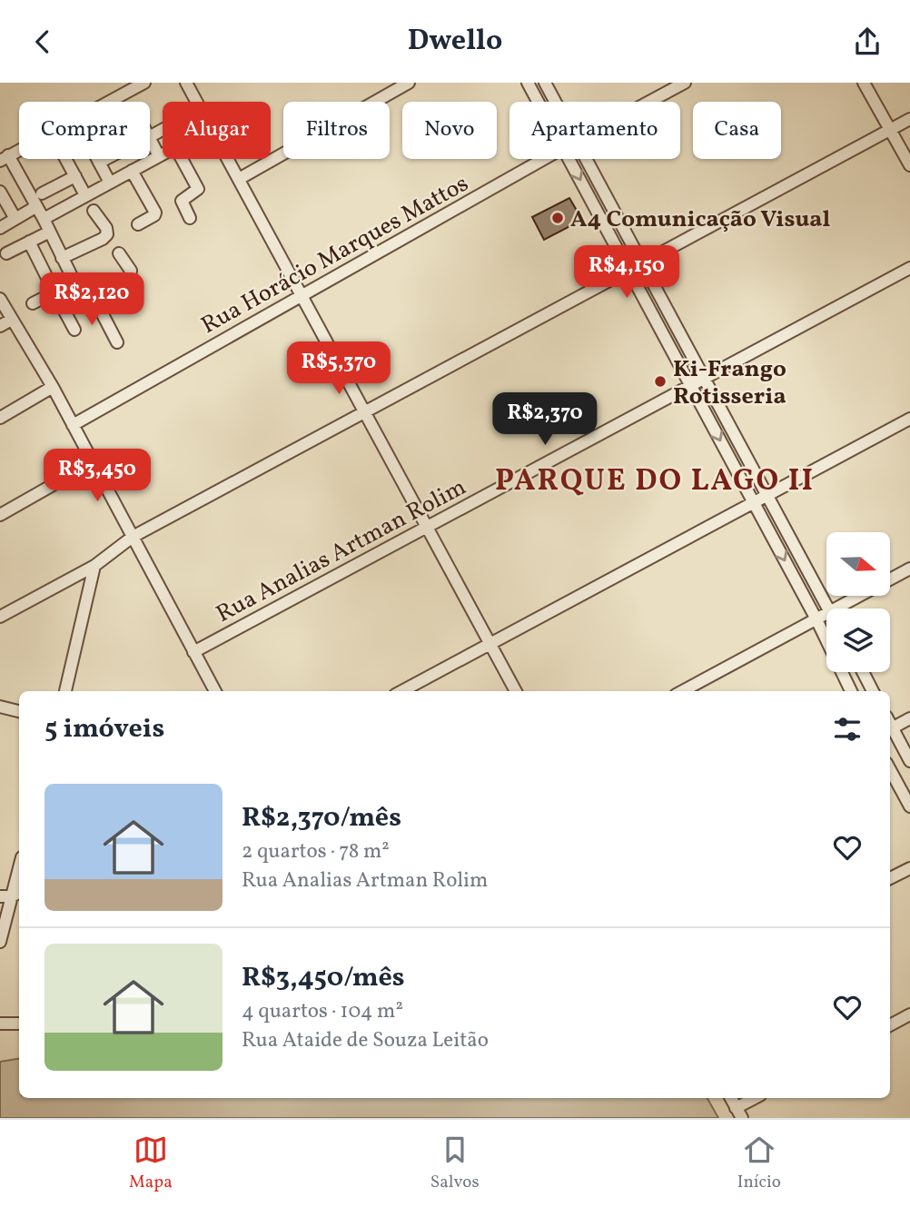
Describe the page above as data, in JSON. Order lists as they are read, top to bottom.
{
  "streets": {
    "street": ["Rua Horácio Marques Mattos", "Rua Analias Artman Rolim"]
  },
  "districts": ["PARQUE DO LAGO II"],
  "places": ["A4 Comunicação Visual", "Ki-Frango Rotisseria"],
  "north": "right",
  "page": {
    "header": "Dwello",
    "chip": [
      "Comprar",
      "Alugar",
      "Filtros",
      "Novo",
      "Apartamento",
      "Casa"
    ],
    "price": [
      "R$4,150",
      "R$2,120",
      "R$5,370",
      "R$2,370",
      "R$3,450"
    ],
    "heading": "5 imóveis",
    "list": [
      {
        "name": "R$2,370/mês",
        "note": "2 quartos · 78 m² · Rua Analias Artman Rolim"
      },
      {
        "name": "R$3,450/mês",
        "note": "4 quartos · 104 m² · Rua Ataide de Souza Leitão"
      }
    ],
    "tabs": ["Mapa", "Salvos", "Início"]
  }
}
